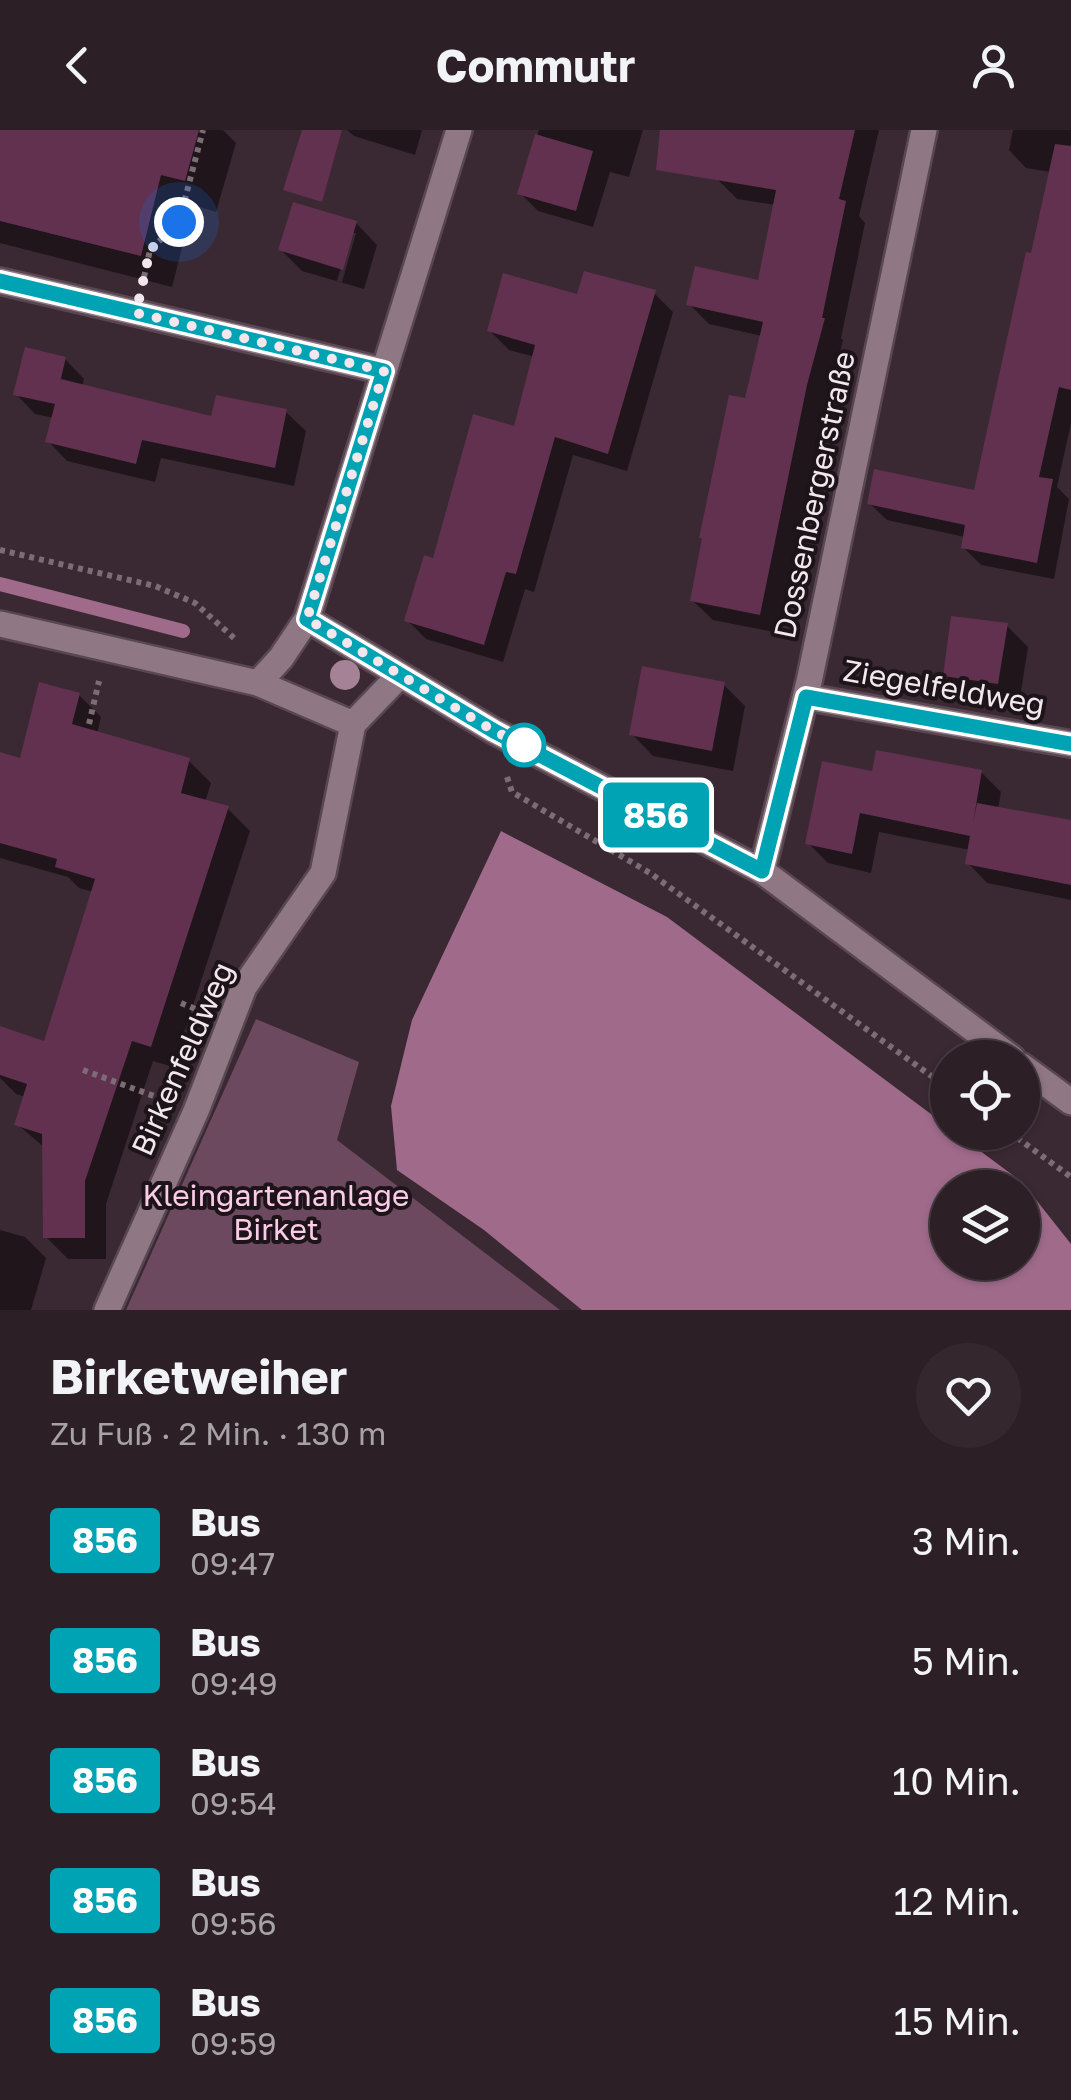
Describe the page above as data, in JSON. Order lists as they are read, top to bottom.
{
  "streets": {
    "street": ["Dossenbergerstraße", "Ziegelfeldweg", "Birkenfeldweg"]
  },
  "crossings": [
    ["Dossenbergerstraße", "Ziegelfeldweg"]
  ],
  "parks": ["Kleingartenanlage Birket"],
  "lines": ["bus line 856"],
  "page": {
    "header": "Commutr",
    "on_map": "856",
    "heading": ["Birketweiher", "Zu Fuß · 2 Min. · 130 m"],
    "list": [
      {
        "mark": "856",
        "name": "Bus",
        "note": "09:47",
        "value": "3 Min."
      },
      {
        "mark": "856",
        "name": "Bus",
        "note": "09:49",
        "value": "5 Min."
      },
      {
        "mark": "856",
        "name": "Bus",
        "note": "09:54",
        "value": "10 Min."
      },
      {
        "mark": "856",
        "name": "Bus",
        "note": "09:56",
        "value": "12 Min."
      },
      {
        "mark": "856",
        "name": "Bus",
        "note": "09:59",
        "value": "15 Min."
      }
    ]
  }
}
